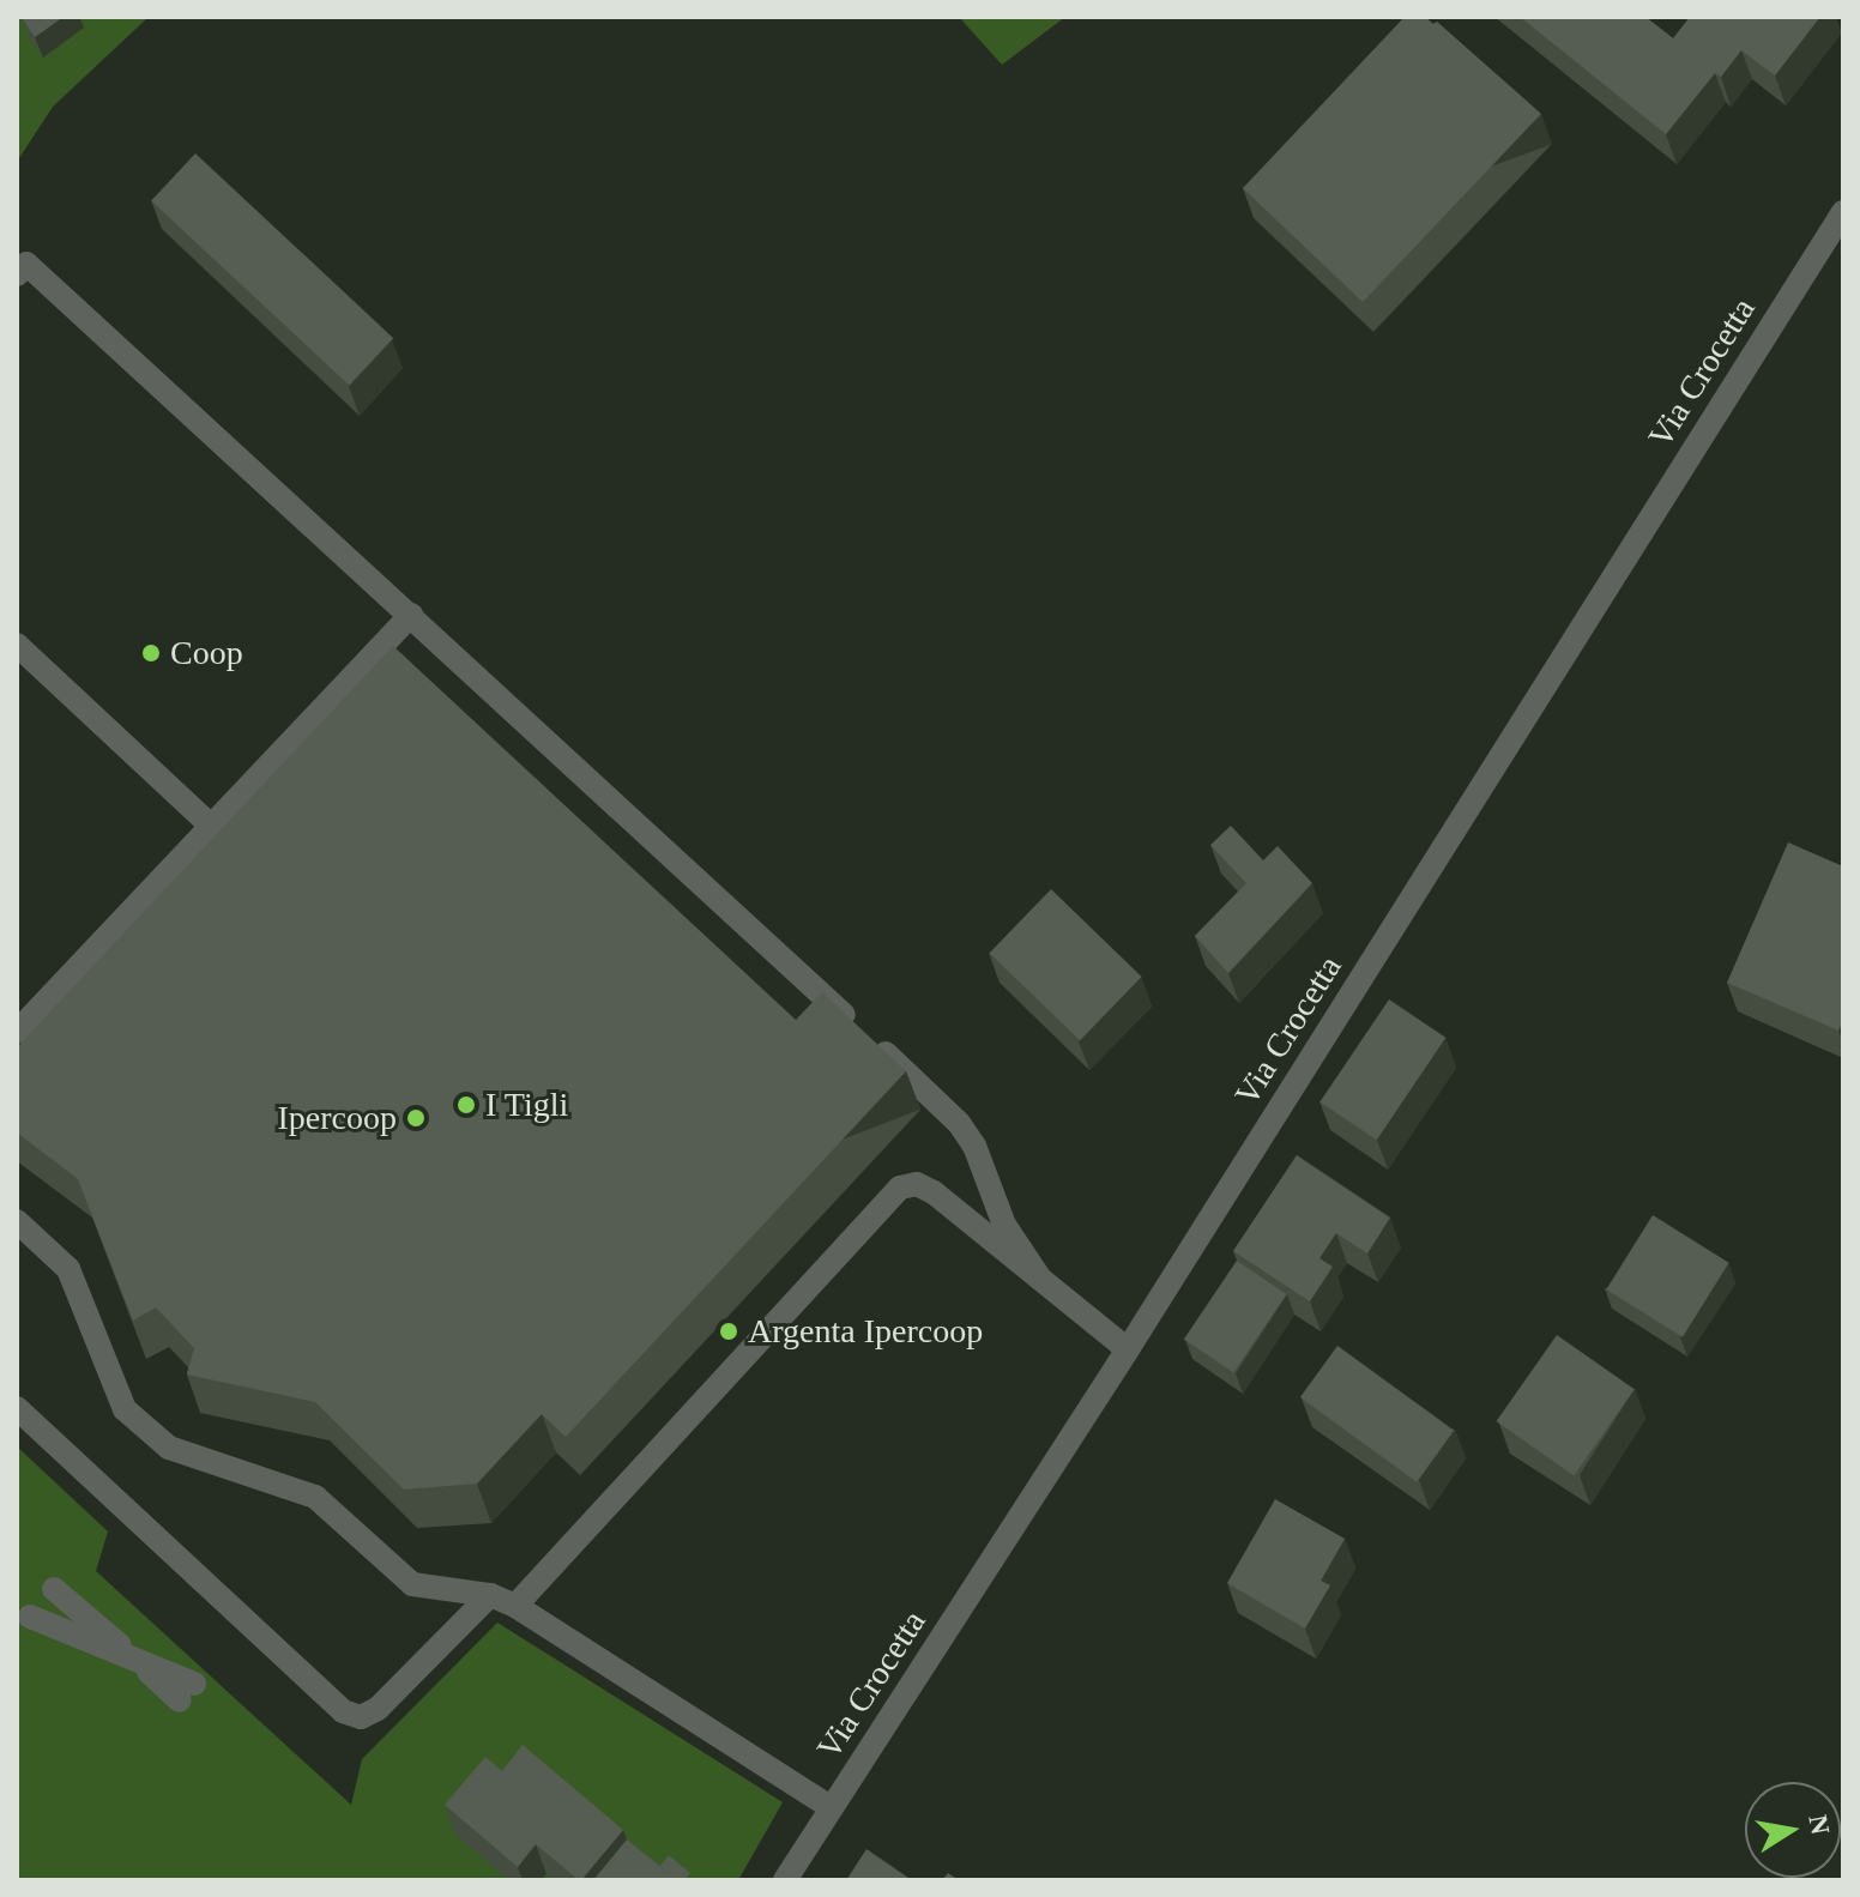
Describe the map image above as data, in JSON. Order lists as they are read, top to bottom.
{
  "streets": {
    "street": ["Via Crocetta"]
  },
  "places": [
    "Coop",
    "I Tigli",
    "Ipercoop",
    "Argenta Ipercoop"
  ],
  "north": "right"
}
